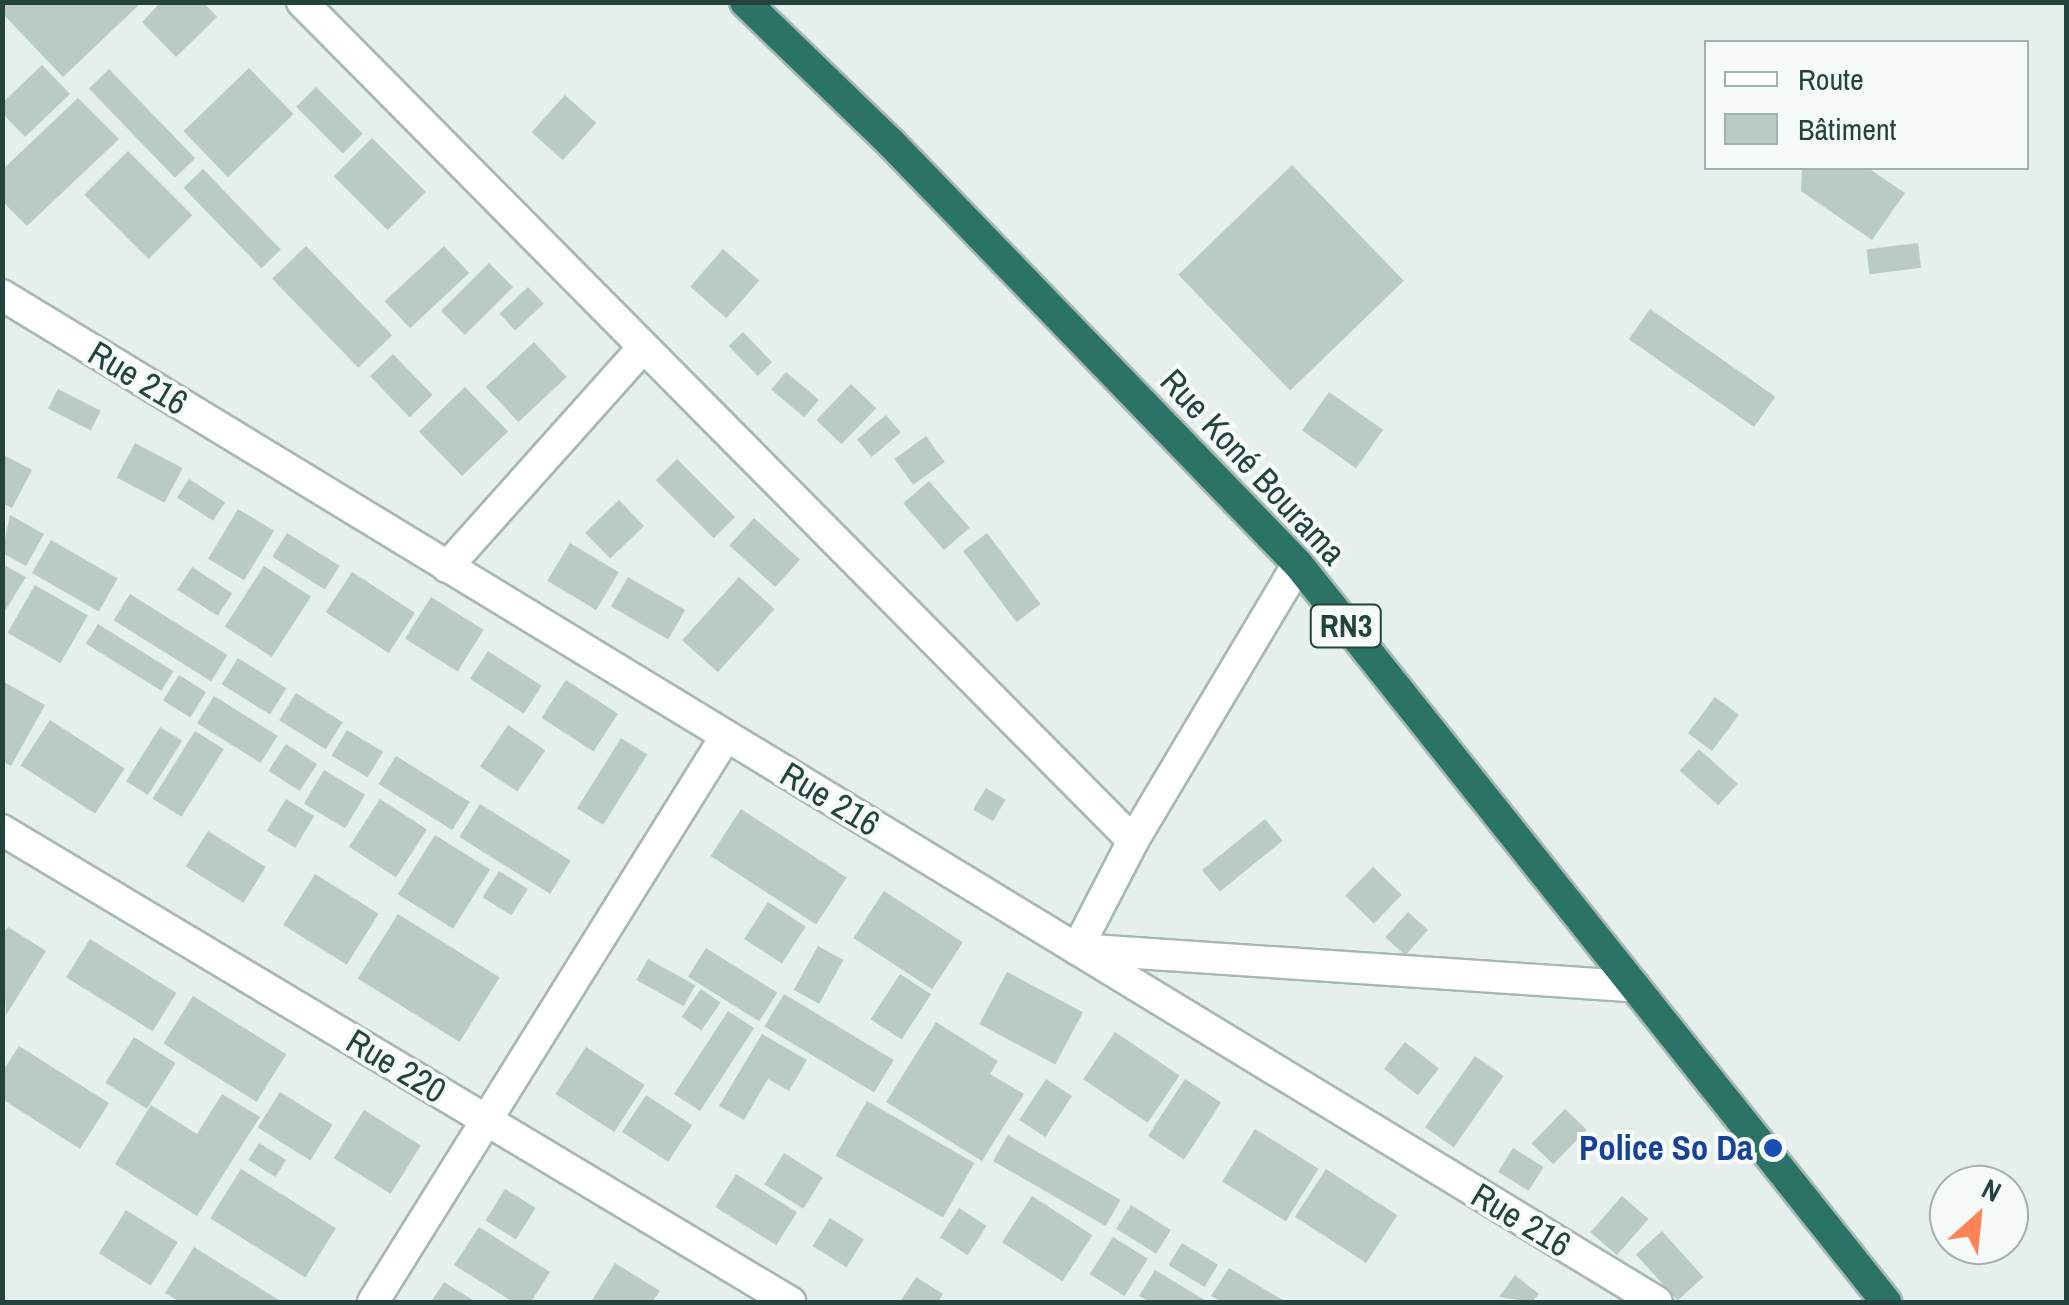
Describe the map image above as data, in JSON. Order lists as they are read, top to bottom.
{
  "streets": {
    "highway": ["Rue Koné Bourama", "RN3"],
    "street": ["Rue 216", "Rue 220"]
  },
  "places": ["Police So Da"],
  "legend": ["Route", "Bâtiment"],
  "north": "top right"
}
